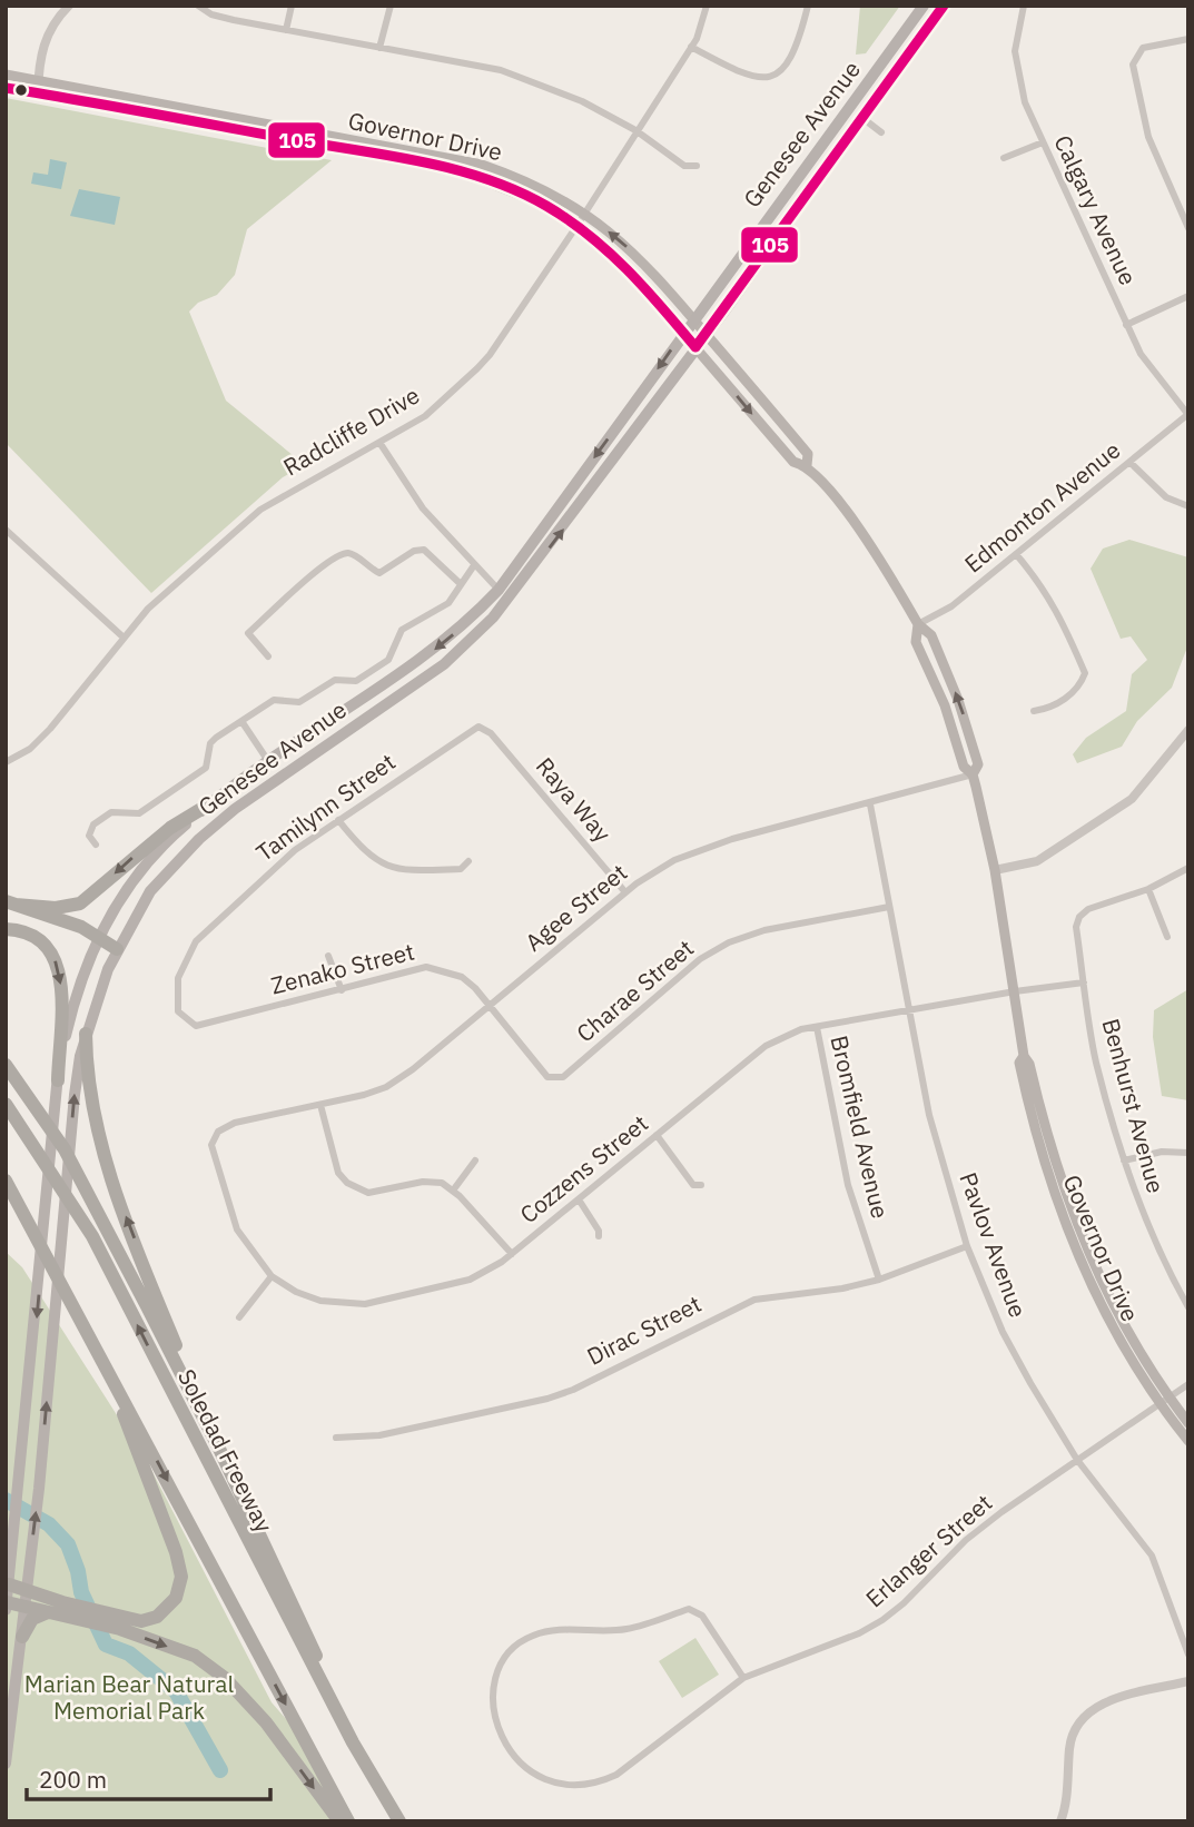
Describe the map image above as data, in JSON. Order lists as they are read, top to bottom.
{
  "streets": {
    "highway": ["Soledad Freeway"],
    "main road": ["Genesee Avenue", "Governor Drive"],
    "street": [
      "Calgary Avenue",
      "Radcliffe Drive",
      "Edmonton Avenue",
      "Raya Way",
      "Tamilynn Street",
      "Agee Street",
      "Zenako Street",
      "Charae Street",
      "Benhurst Avenue",
      "Bromfield Avenue",
      "Cozzens Street",
      "Pavlov Avenue",
      "Dirac Street",
      "Erlanger Street"
    ]
  },
  "crossings": [
    ["Genesee Avenue", "Governor Drive"],
    ["Governor Drive", "Radcliffe Drive"],
    ["Governor Drive", "Edmonton Avenue"],
    ["Governor Drive", "Agee Street"],
    ["Governor Drive", "Cozzens Street"],
    ["Governor Drive", "Erlanger Street"],
    ["Calgary Avenue", "Edmonton Avenue"],
    ["Raya Way", "Tamilynn Street"],
    ["Raya Way", "Agee Street"],
    ["Tamilynn Street", "Zenako Street"],
    ["Agee Street", "Zenako Street"],
    ["Agee Street", "Charae Street"],
    ["Agee Street", "Cozzens Street"],
    ["Agee Street", "Pavlov Avenue"],
    ["Zenako Street", "Charae Street"],
    ["Charae Street", "Pavlov Avenue"],
    ["Benhurst Avenue", "Cozzens Street"],
    ["Bromfield Avenue", "Cozzens Street"],
    ["Bromfield Avenue", "Dirac Street"],
    ["Cozzens Street", "Pavlov Avenue"],
    ["Pavlov Avenue", "Dirac Street"],
    ["Pavlov Avenue", "Erlanger Street"]
  ],
  "parks": ["Marian Bear Natural Memorial Park"],
  "lines": ["transit line 105"],
  "scale_bar": "200 m"
}
